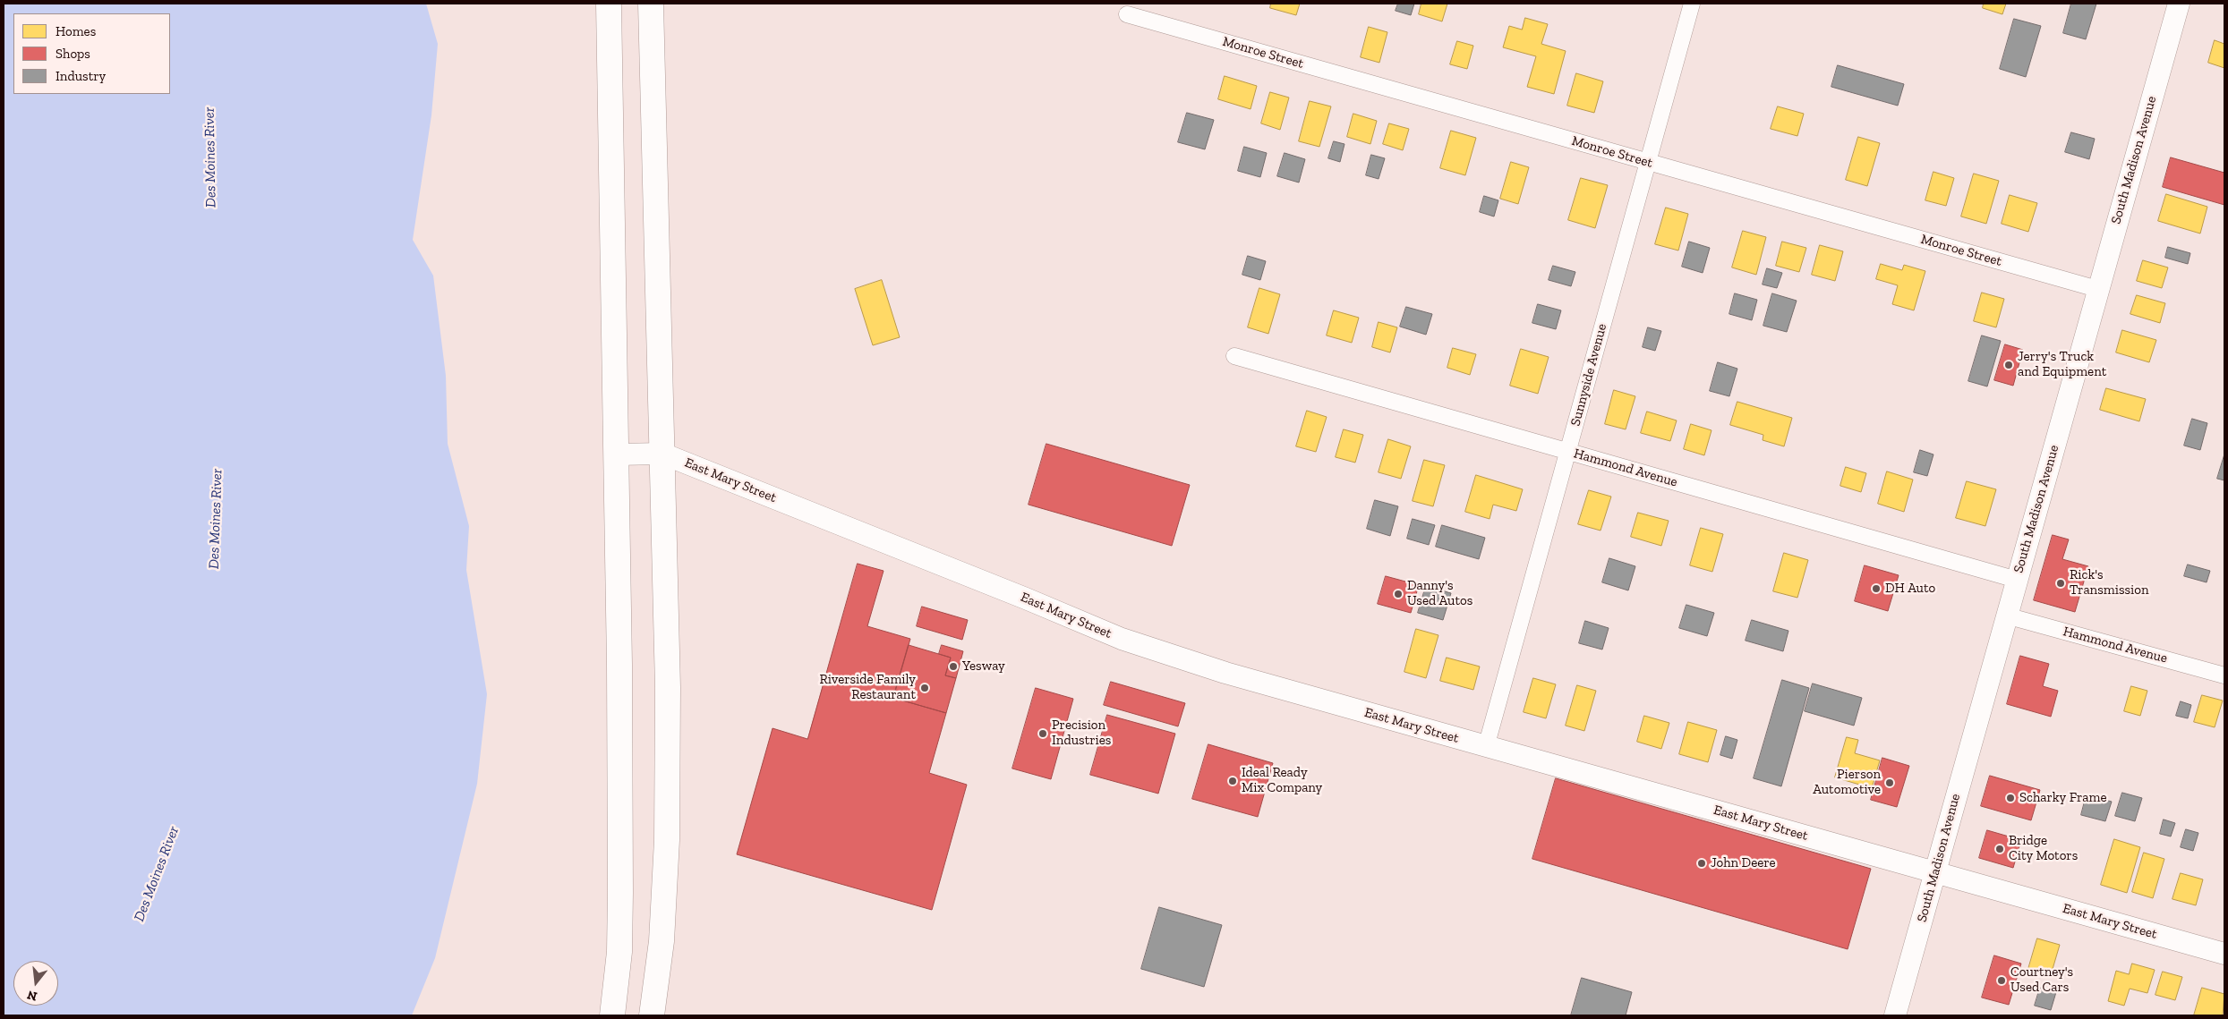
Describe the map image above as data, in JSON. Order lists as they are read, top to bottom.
{
  "streets": {
    "main road": ["South Madison Avenue", "East Mary Street"],
    "street": ["Monroe Street", "Sunnyside Avenue", "Hammond Avenue"]
  },
  "crossings": [
    ["Monroe Street", "South Madison Avenue"],
    ["Monroe Street", "Sunnyside Avenue"],
    ["South Madison Avenue", "Hammond Avenue"],
    ["South Madison Avenue", "East Mary Street"],
    ["Sunnyside Avenue", "Hammond Avenue"],
    ["Sunnyside Avenue", "East Mary Street"]
  ],
  "water": ["Des Moines River"],
  "places": [
    "Jerry's Truck and Equipment",
    "Rick's Transmission",
    "DH Auto",
    "Danny's Used Autos",
    "Yesway",
    "Riverside Family Restaurant",
    "Precision Industries",
    "Ideal Ready Mix Company",
    "Pierson Automotive",
    "Scharky Frame",
    "Bridge City Motors",
    "John Deere",
    "Courtney's Used Cars"
  ],
  "legend": ["Homes", "Shops", "Industry"],
  "north": "bottom"
}
